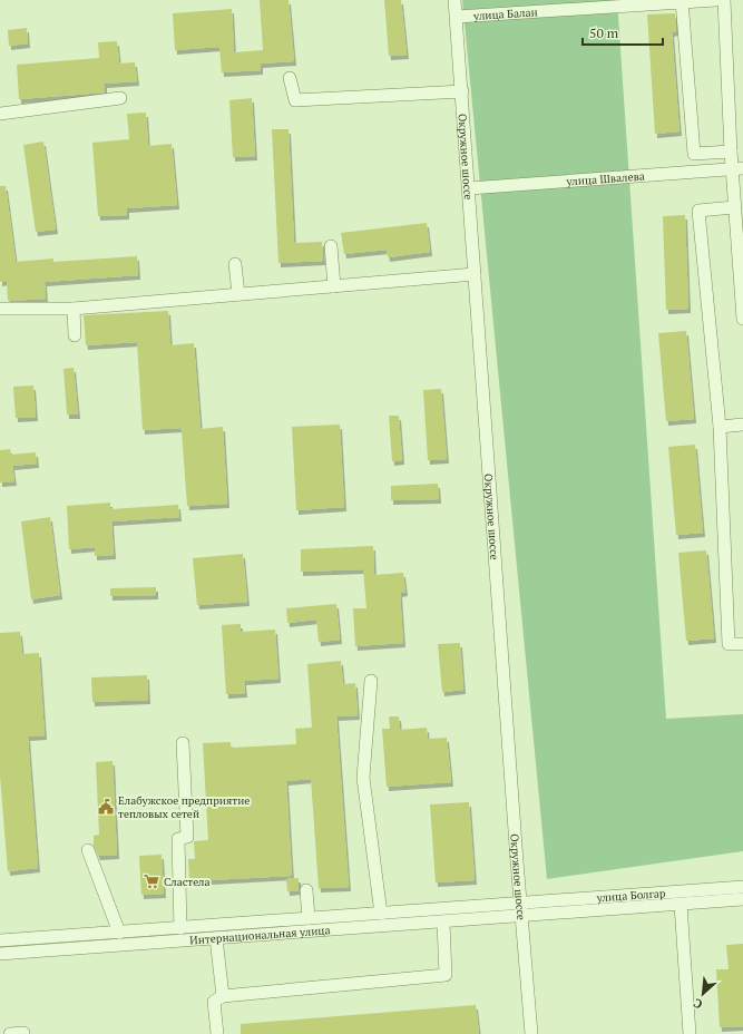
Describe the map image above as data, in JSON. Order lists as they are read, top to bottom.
{
  "streets": {
    "street": [
      "улица Балан",
      "Окружное шоссе",
      "улица Швалева",
      "улица Болгар",
      "Интернациональная улица"
    ]
  },
  "crossings": [
    ["улица Балан", "Окружное шоссе"],
    ["Окружное шоссе", "улица Швалева"],
    ["Окружное шоссе", "улица Болгар"],
    ["Окружное шоссе", "Интернациональная улица"],
    ["улица Болгар", "Интернациональная улица"]
  ],
  "places": {
    "public building": ["Елабужское предприятие тепловых сетей"],
    "supermarket": ["Сластела"]
  },
  "scale_bar": "50 m",
  "north": "bottom left"
}
